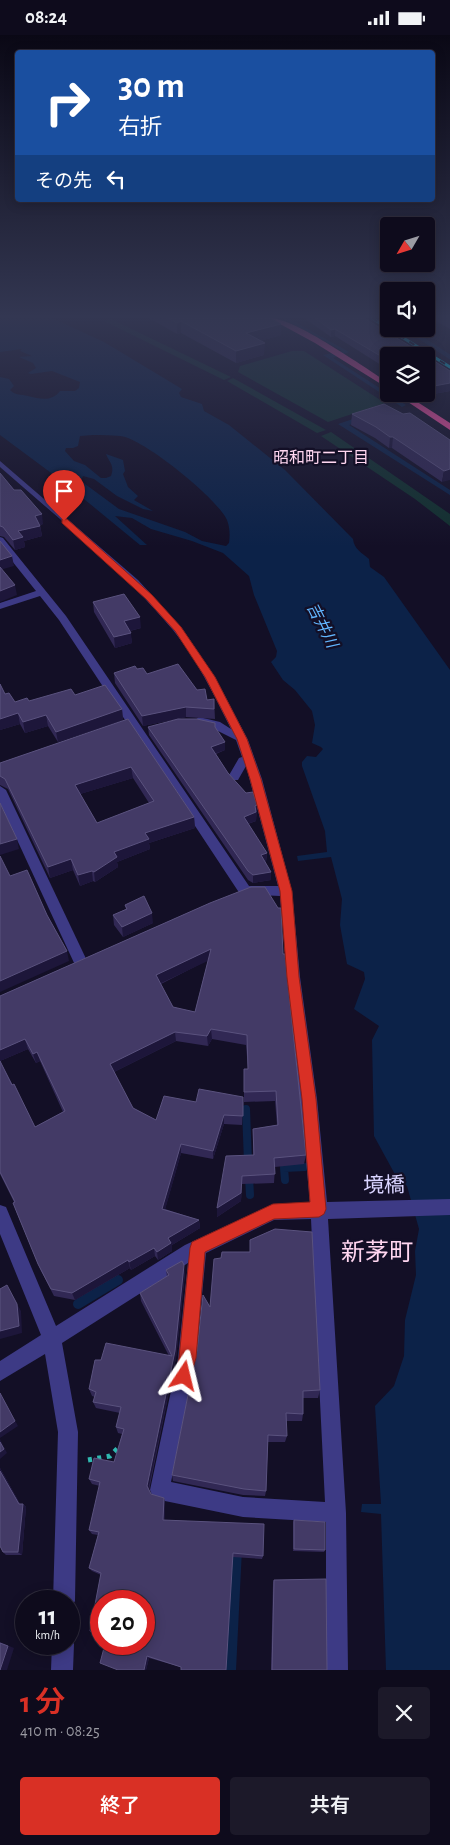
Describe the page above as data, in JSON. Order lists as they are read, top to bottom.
{
  "streets": {
    "street": ["境橋"]
  },
  "districts": ["昭和町二丁目", "新茅町"],
  "water": ["吉井川"],
  "north": "bottom left",
  "page": {
    "status": "08:24",
    "turn": ["30 m", "右折"],
    "then": "その先",
    "speed": "11 km/h",
    "limit": "20",
    "heading": ["1 分", "410 m · 08:25"],
    "buttons": ["終了", "共有"]
  }
}
